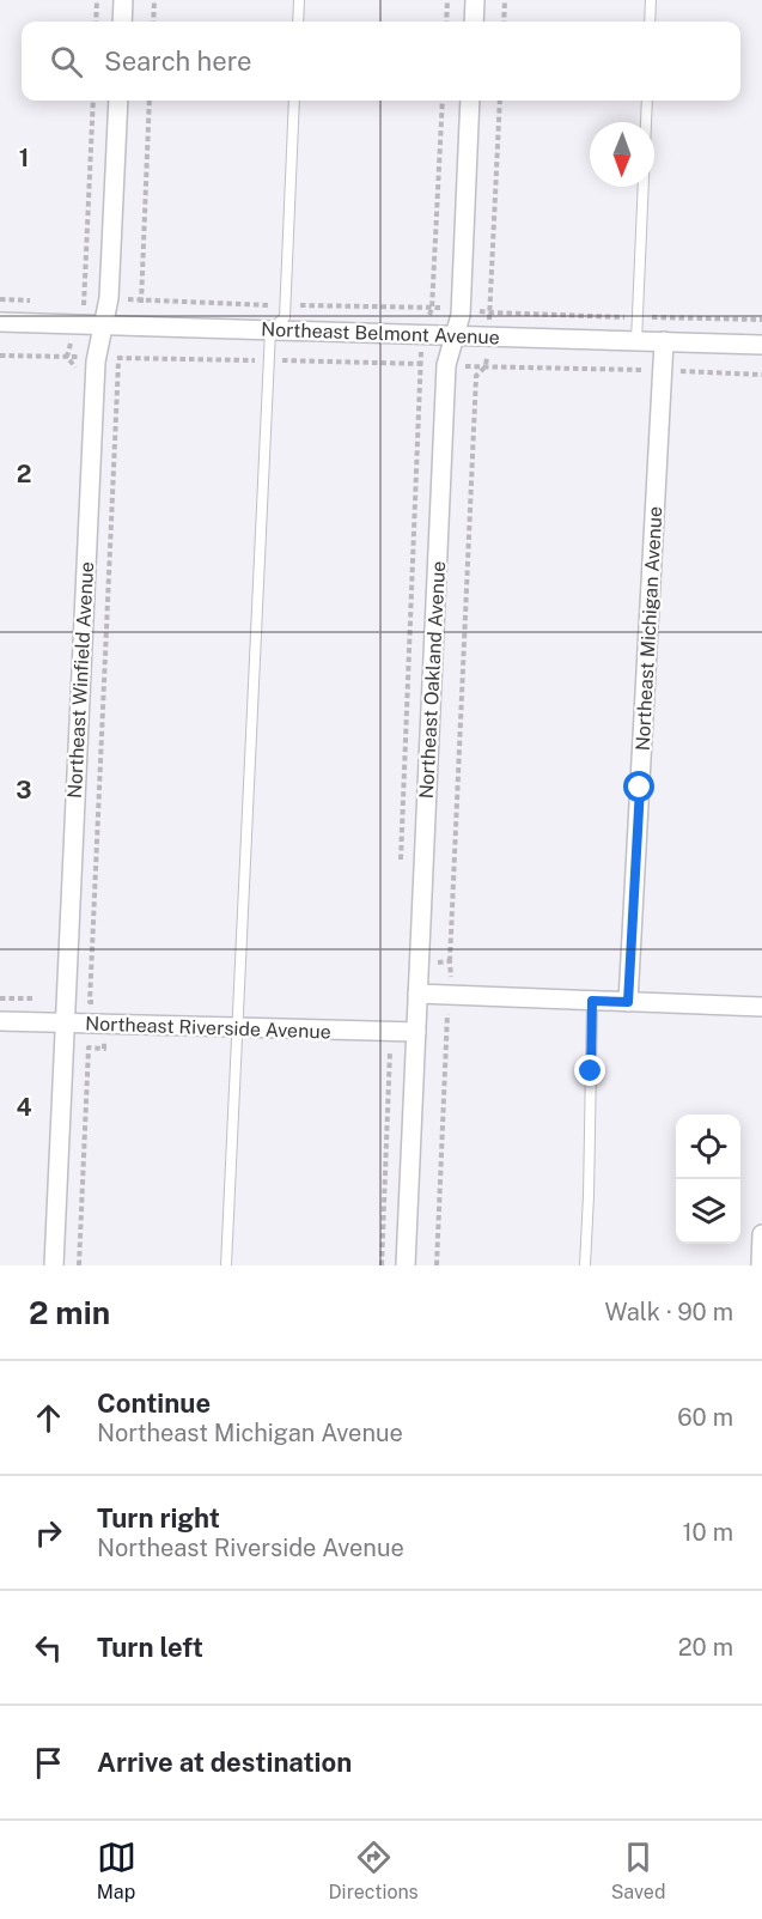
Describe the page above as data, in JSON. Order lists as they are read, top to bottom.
{
  "streets": {
    "street": [
      "Northeast Belmont Avenue",
      "Northeast Michigan Avenue",
      "Northeast Winfield Avenue",
      "Northeast Oakland Avenue",
      "Northeast Riverside Avenue"
    ]
  },
  "crossings": [
    ["Northeast Belmont Avenue", "Northeast Michigan Avenue"],
    ["Northeast Belmont Avenue", "Northeast Winfield Avenue"],
    ["Northeast Belmont Avenue", "Northeast Oakland Avenue"],
    ["Northeast Winfield Avenue", "Northeast Riverside Avenue"],
    ["Northeast Oakland Avenue", "Northeast Riverside Avenue"]
  ],
  "north": "bottom",
  "page": {
    "search": "Search here",
    "heading": ["2 min", "Walk · 90 m"],
    "list": [
      ["Continue", "Northeast Michigan Avenue", "60 m"],
      ["Turn right", "Northeast Riverside Avenue", "10 m"],
      ["Turn left", "20 m"],
      "Arrive at destination"
    ],
    "nav": ["Map", "Directions", "Saved"]
  },
  "grid": {
    "rows": [
      "1",
      "2",
      "3",
      "4"
    ]
  }
}
